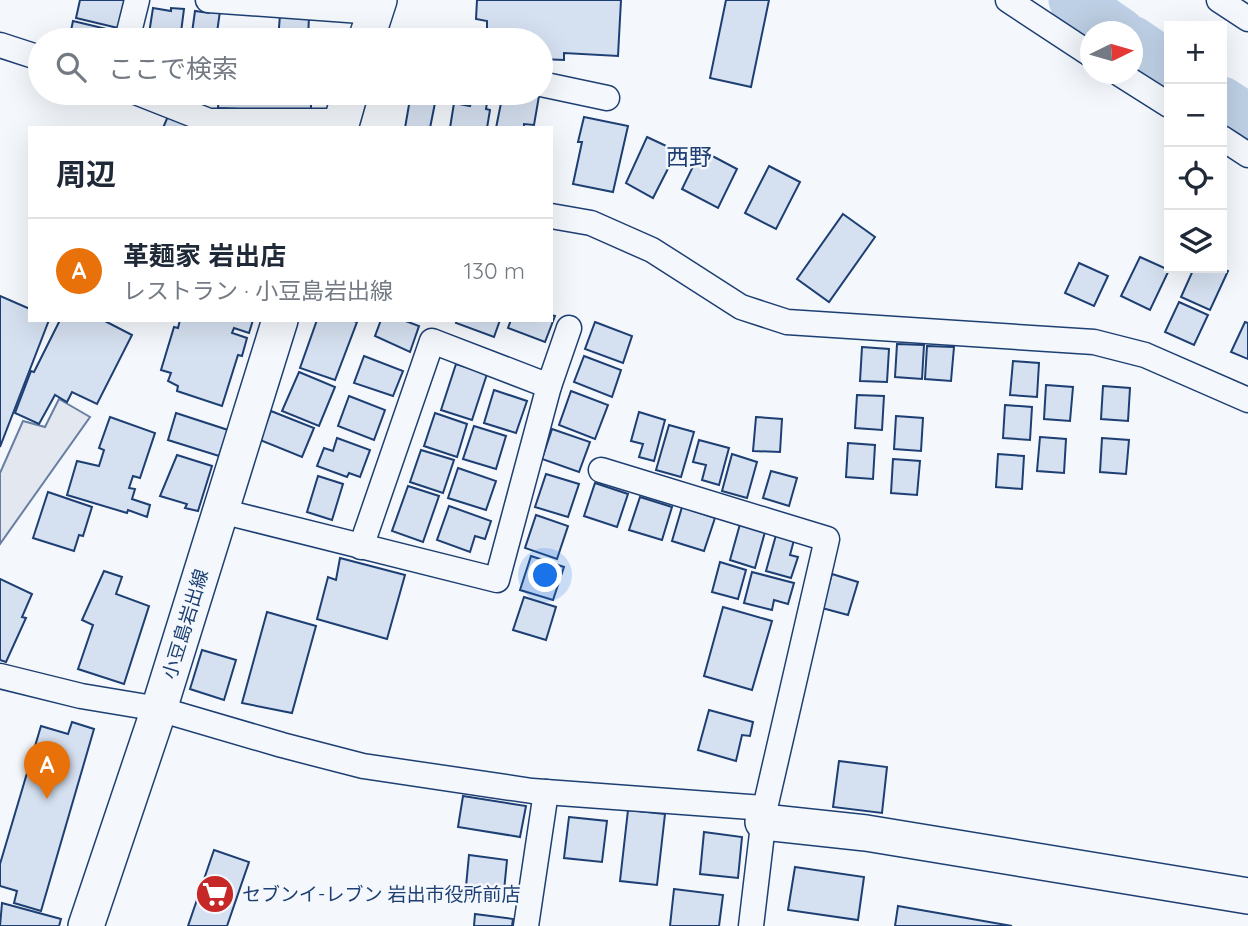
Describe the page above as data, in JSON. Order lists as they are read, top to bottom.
{
  "streets": {
    "main road": ["小豆島岩出線"]
  },
  "districts": ["西野"],
  "places": {
    "supermarket": ["セブンイ-レブン 岩出市役所前店"]
  },
  "north": "right",
  "page": {
    "map_buttons": ["+", "−"],
    "search": "ここで検索",
    "heading": "周辺",
    "list": [
      {
        "mark": "A",
        "name": "革麺家 岩出店",
        "note": "レストラン · 小豆島岩出線",
        "value": "130 m"
      }
    ],
    "pins": "A"
  }
}
